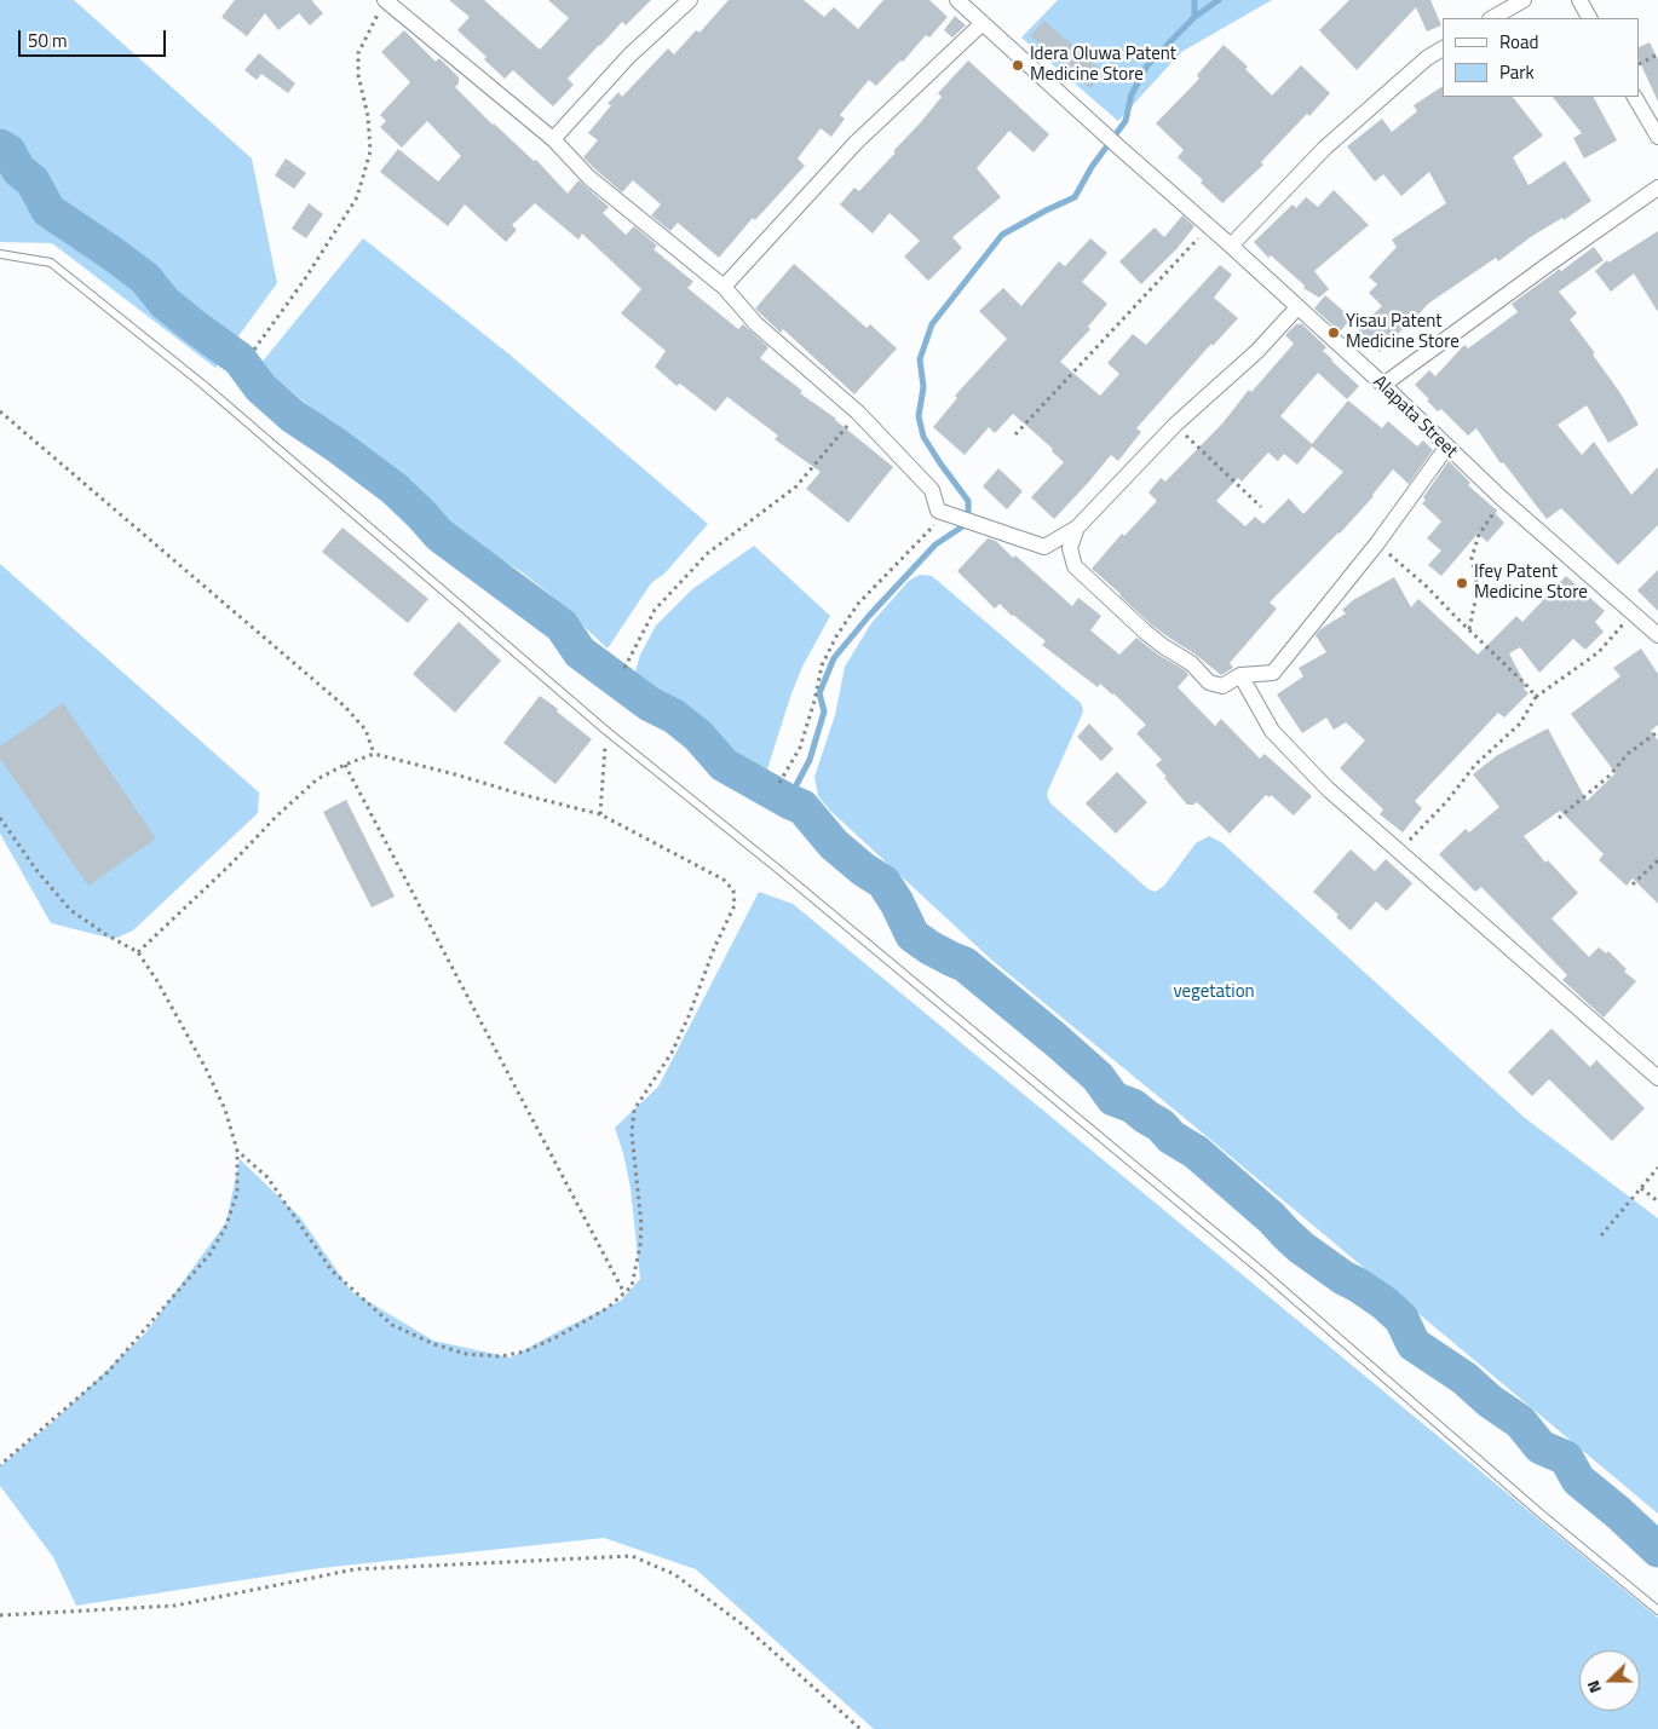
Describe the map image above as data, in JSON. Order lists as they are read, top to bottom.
{
  "streets": {
    "street": ["Alapata Street"]
  },
  "parks": ["vegetation"],
  "places": ["Idera Oluwa Patent Medicine Store", "Yisau Patent Medicine Store", "Ifey Patent Medicine Store"],
  "legend": ["Road", "Park"],
  "scale_bar": "50 m",
  "north": "left"
}
